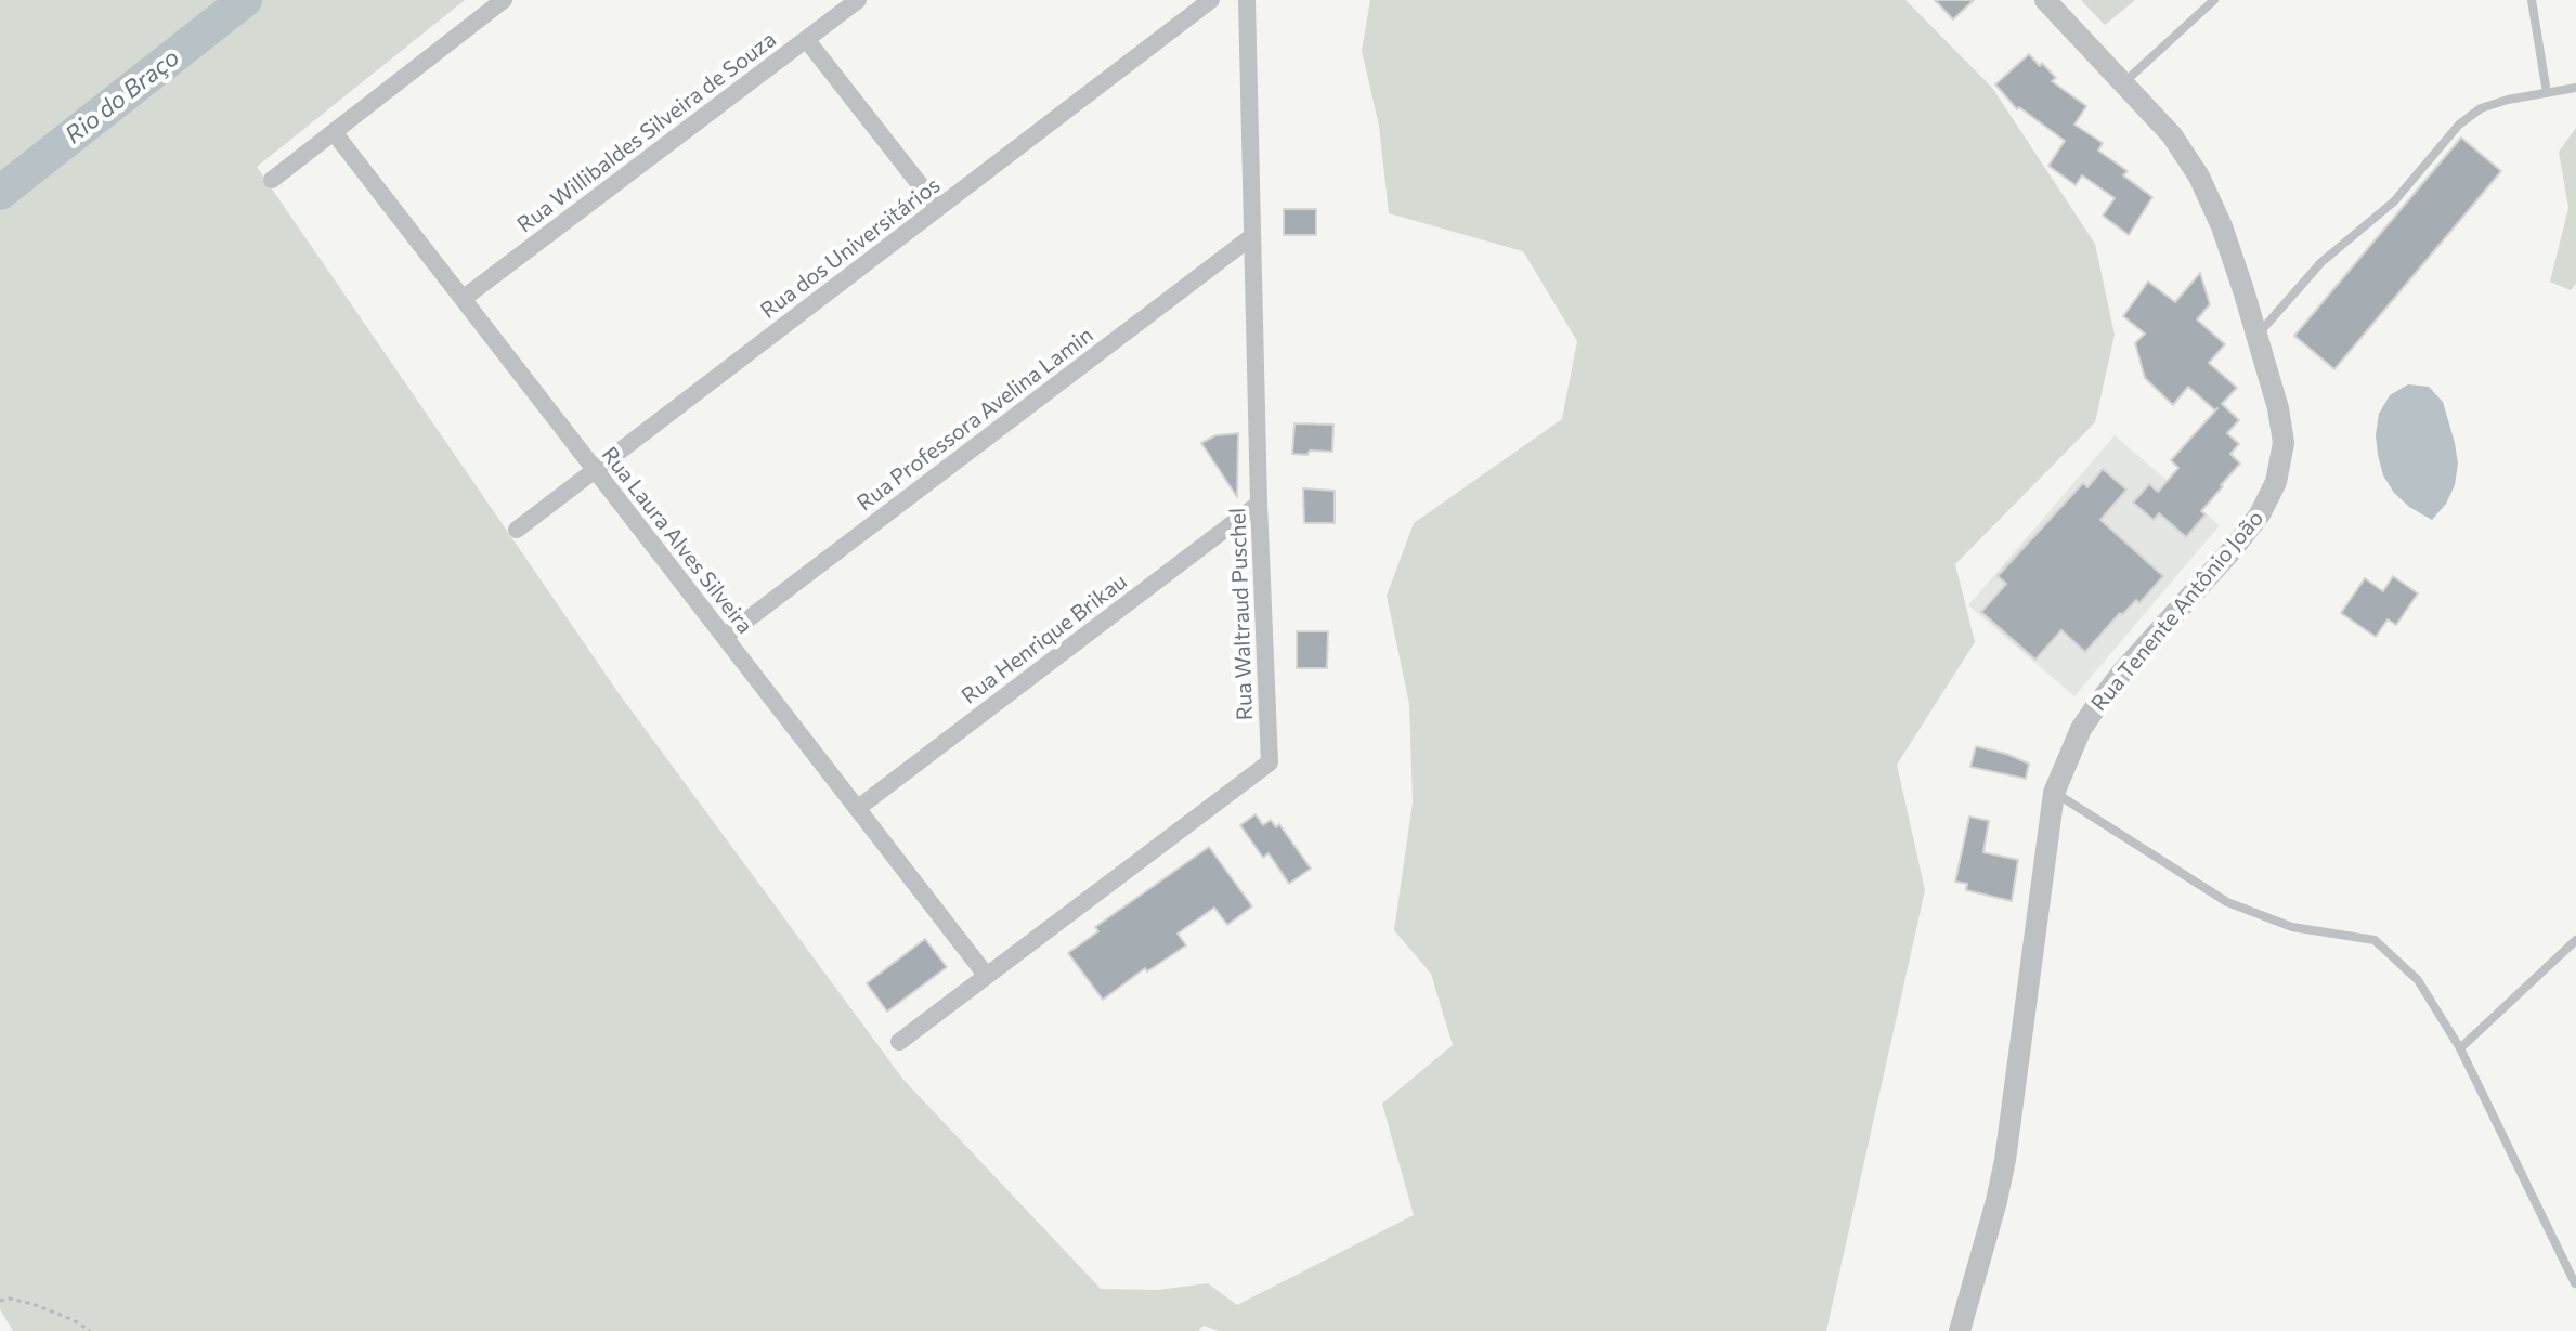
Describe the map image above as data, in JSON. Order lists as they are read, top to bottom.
{
  "streets": {
    "street": [
      "Rua Willibaldes Silveira de Souza",
      "Rua dos Universitários",
      "Rua Professora Avelina Lamin",
      "Rua Laura Alves Silveira",
      "Rua Tenente Antônio João",
      "Rua Waltraud Puschel",
      "Rua Henrique Brikau"
    ]
  },
  "crossings": [
    ["Rua Willibaldes Silveira de Souza", "Rua Laura Alves Silveira"],
    ["Rua dos Universitários", "Rua Laura Alves Silveira"],
    ["Rua Professora Avelina Lamin", "Rua Laura Alves Silveira"],
    ["Rua Professora Avelina Lamin", "Rua Waltraud Puschel"],
    ["Rua Laura Alves Silveira", "Rua Waltraud Puschel"],
    ["Rua Laura Alves Silveira", "Rua Henrique Brikau"],
    ["Rua Waltraud Puschel", "Rua Henrique Brikau"]
  ],
  "water": ["Rio do Braço"]
}
